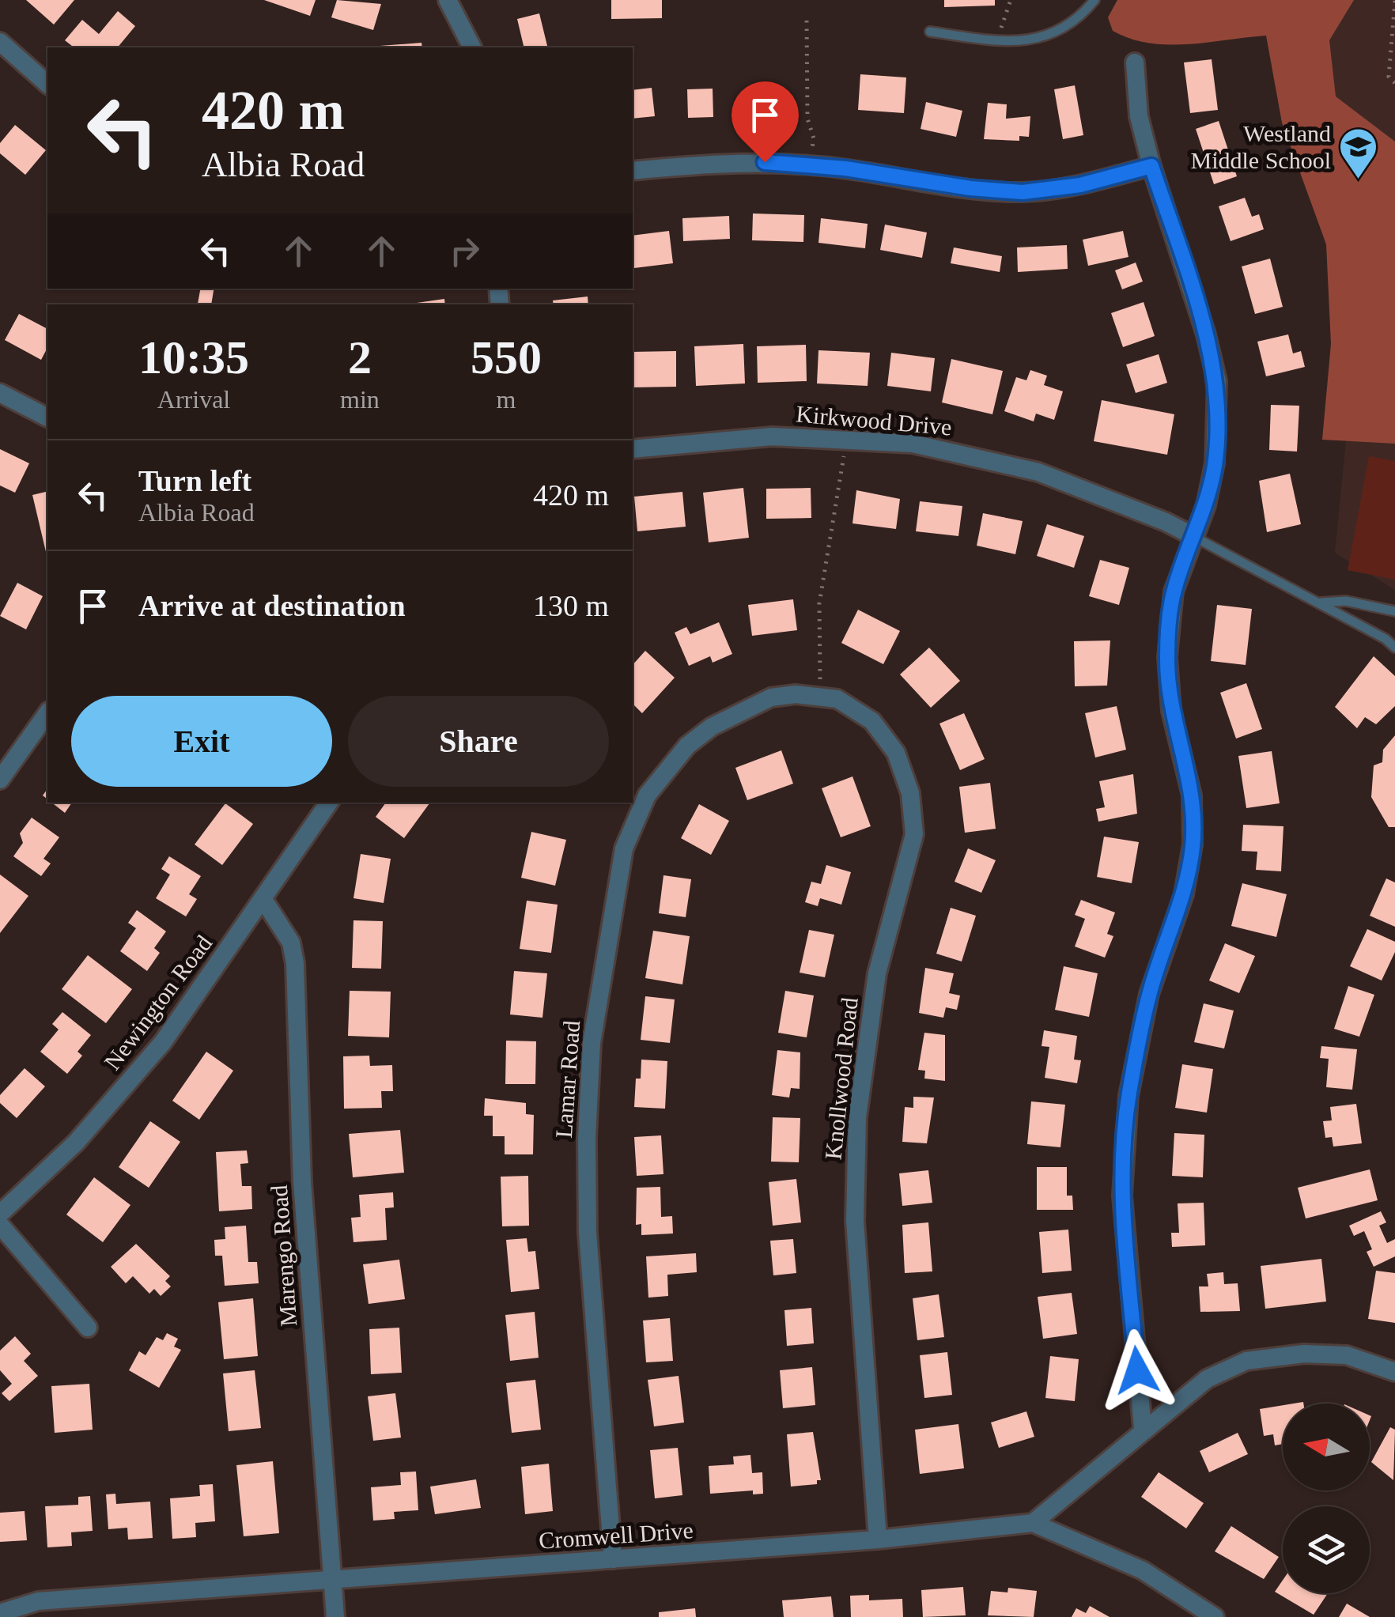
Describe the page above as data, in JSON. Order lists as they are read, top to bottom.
{
  "streets": {
    "street": [
      "Kirkwood Drive",
      "Newington Road",
      "Knollwood Road",
      "Lamar Road",
      "Marengo Road",
      "Cromwell Drive"
    ]
  },
  "crossings": [
    ["Newington Road", "Marengo Road"],
    ["Knollwood Road", "Lamar Road"],
    ["Knollwood Road", "Cromwell Drive"],
    ["Lamar Road", "Cromwell Drive"],
    ["Marengo Road", "Cromwell Drive"]
  ],
  "places": {
    "school or university": ["Westland Middle School"]
  },
  "north": "left",
  "page": {
    "turn": ["420 m", "Albia Road"],
    "eta": [
      "10:35",
      "Arrival",
      "2",
      "min",
      "550",
      "m"
    ],
    "list": [
      {
        "name": "Turn left",
        "note": "Albia Road",
        "value": "420 m"
      },
      {
        "name": "Arrive at destination",
        "value": "130 m"
      }
    ],
    "buttons": ["Exit", "Share"]
  }
}
